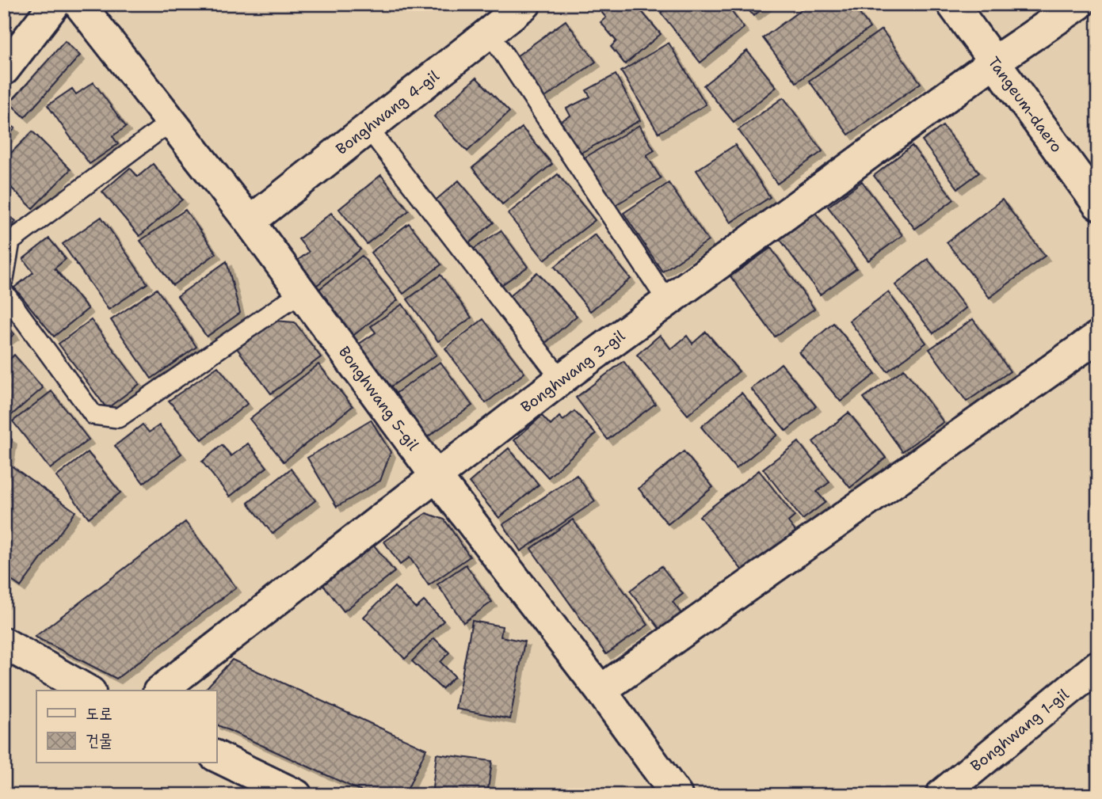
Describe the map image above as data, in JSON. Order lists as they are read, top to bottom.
{
  "streets": {
    "street": [
      "Tangeum-daero",
      "Bonghwang 4-gil",
      "Bonghwang 3-gil",
      "Bonghwang 5-gil",
      "Bonghwang 1-gil"
    ]
  },
  "crossings": [
    ["Tangeum-daero", "Bonghwang 3-gil"],
    ["Bonghwang 4-gil", "Bonghwang 5-gil"],
    ["Bonghwang 3-gil", "Bonghwang 5-gil"]
  ],
  "legend": ["도로", "건물"]
}
